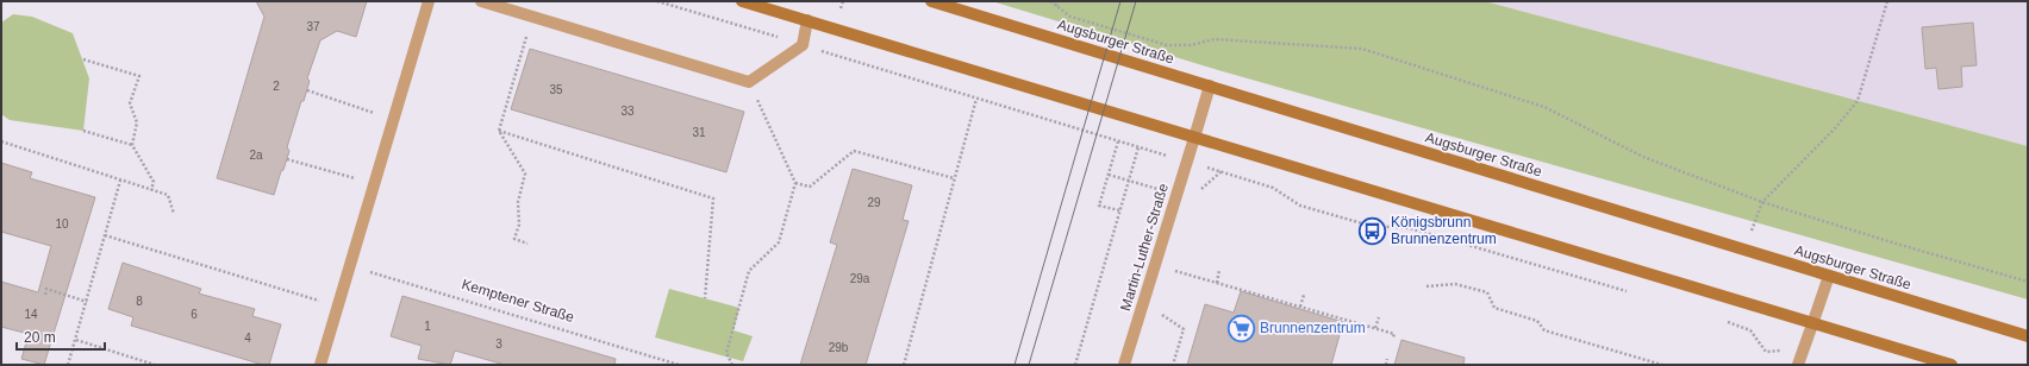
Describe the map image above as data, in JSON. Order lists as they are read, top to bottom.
{
  "streets": {
    "street": ["Augsburger Straße", "Martin-Luther-Straße"],
    "path": ["Kemptener Straße"]
  },
  "crossings": [
    ["Augsburger Straße", "Martin-Luther-Straße"]
  ],
  "places": {
    "bus stop": ["Königsbrunn Brunnenzentrum"],
    "supermarket": ["Brunnenzentrum"]
  },
  "house_numbers": [
    "37",
    "2",
    "35",
    "33",
    "31",
    "2a",
    "29",
    "10",
    "29a",
    "8",
    "14",
    "6",
    "1",
    "4",
    "3",
    "29b"
  ],
  "scale_bar": "20 m"
}
